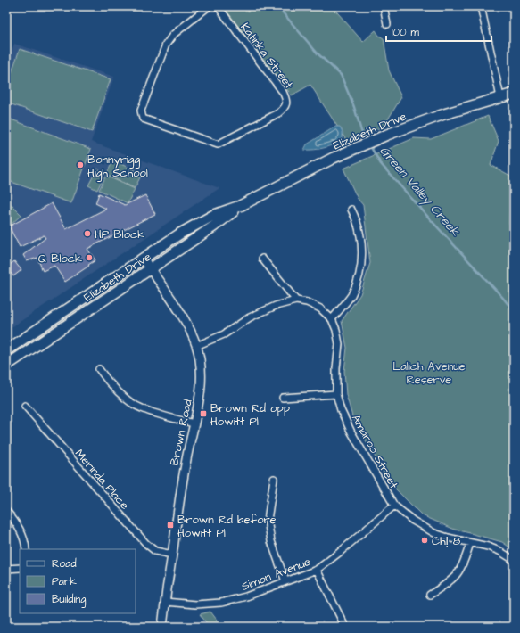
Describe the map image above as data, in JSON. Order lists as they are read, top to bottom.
{
  "streets": {
    "main road": ["Elizabeth Drive"],
    "street": [
      "Katinka Street",
      "Brown Road",
      "Amaroo Street",
      "Merinda Place",
      "Simon Avenue"
    ]
  },
  "crossings": [
    ["Elizabeth Drive", "Brown Road"],
    ["Brown Road", "Merinda Place"],
    ["Brown Road", "Simon Avenue"],
    ["Amaroo Street", "Simon Avenue"]
  ],
  "water": ["Green Valley Creek"],
  "parks": ["Lalich Avenue Reserve"],
  "places": {
    "other": [
      "Bonnyrigg High School",
      "HP Block",
      "Q Block",
      "Chị 8"
    ],
    "transit": ["Brown Rd opp Howitt Pl", "Brown Rd before Howitt Pl"]
  },
  "legend": ["Road", "Park", "Building"],
  "scale_bar": "100 m"
}
